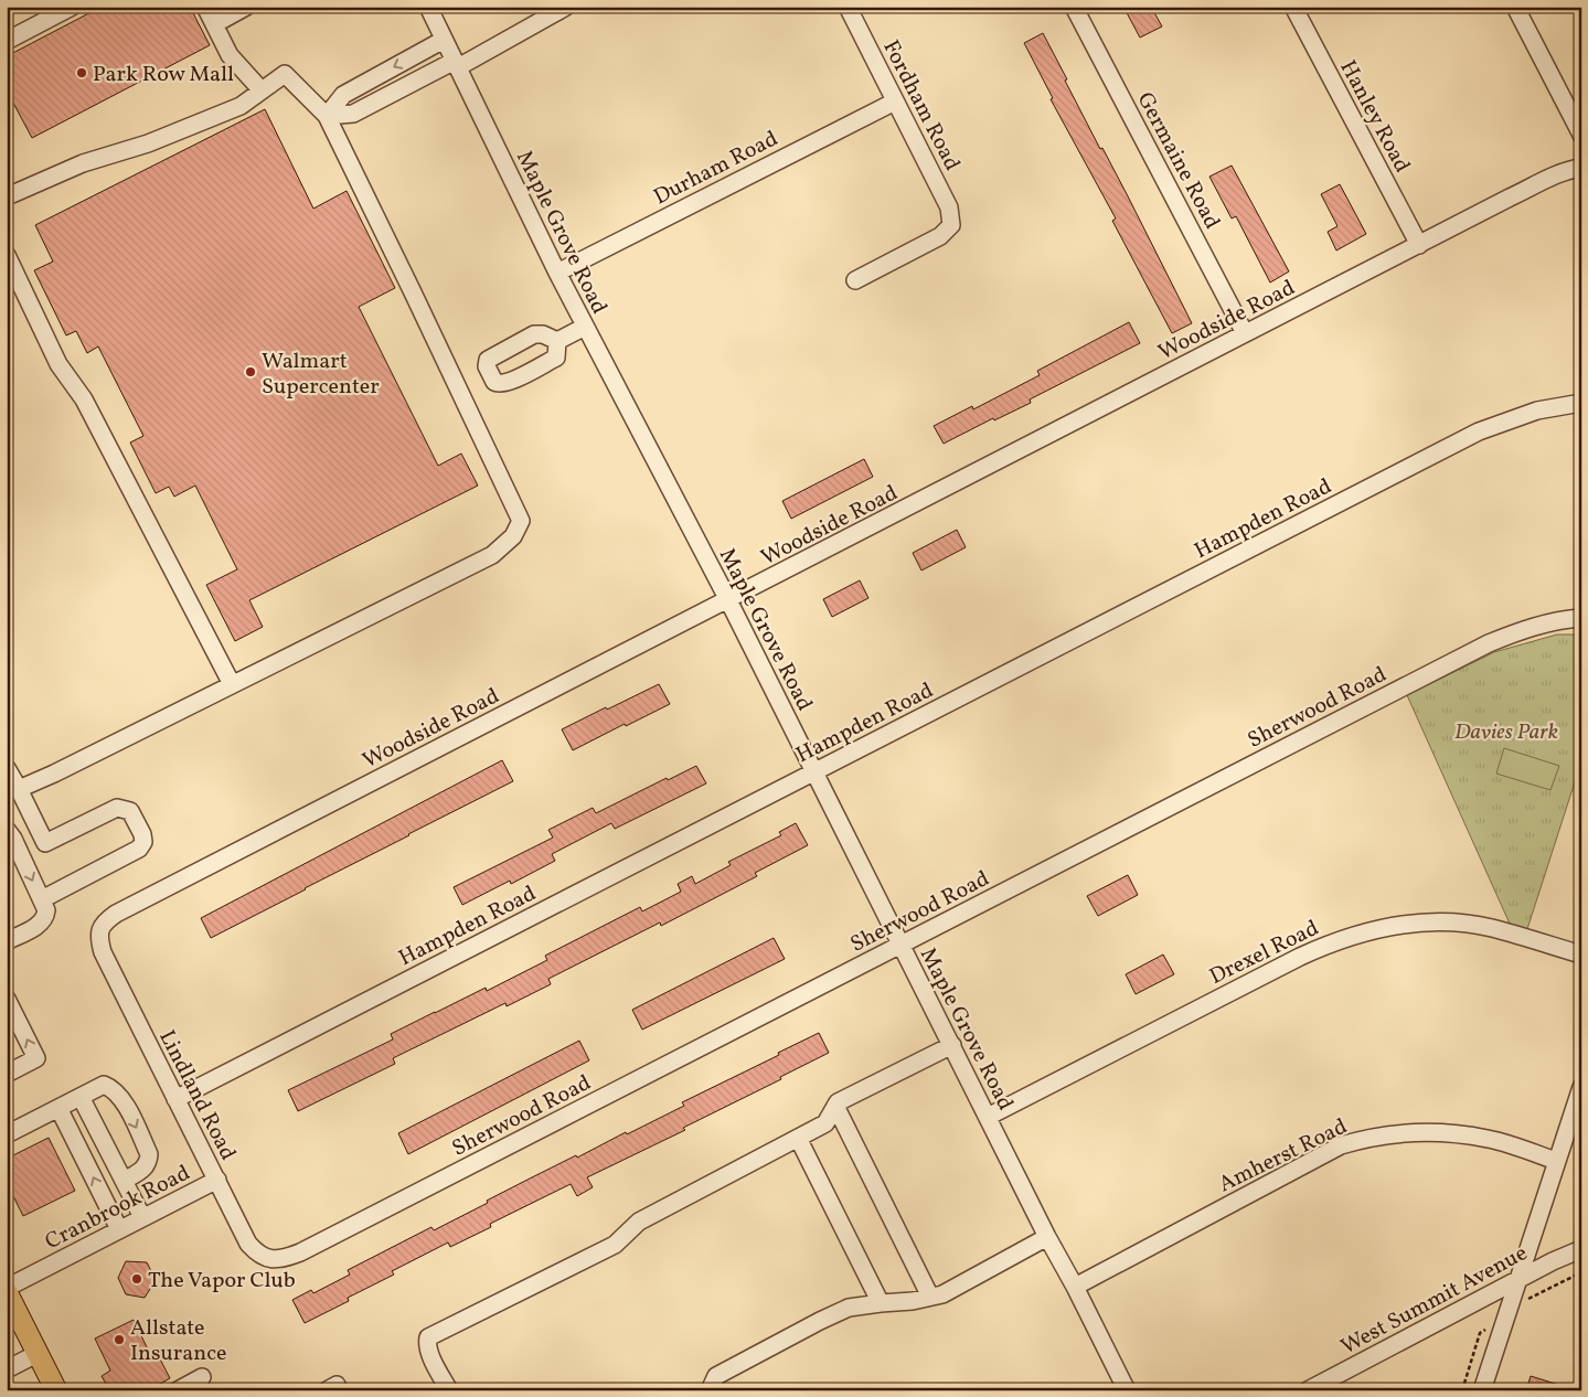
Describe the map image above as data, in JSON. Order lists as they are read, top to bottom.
{
  "streets": {
    "street": [
      "Fordham Road",
      "Hanley Road",
      "Germaine Road",
      "Durham Road",
      "Maple Grove Road",
      "Woodside Road",
      "Hampden Road",
      "Sherwood Road",
      "Drexel Road",
      "Lindland Road",
      "Amherst Road",
      "Cranbrook Road",
      "West Summit Avenue"
    ]
  },
  "crossings": [
    ["Fordham Road", "Durham Road"],
    ["Hanley Road", "Woodside Road"],
    ["Germaine Road", "Woodside Road"],
    ["Durham Road", "Maple Grove Road"],
    ["Maple Grove Road", "Woodside Road"],
    ["Maple Grove Road", "Hampden Road"],
    ["Maple Grove Road", "Sherwood Road"],
    ["Maple Grove Road", "Drexel Road"],
    ["Maple Grove Road", "Amherst Road"],
    ["Woodside Road", "Lindland Road"],
    ["Hampden Road", "Lindland Road"],
    ["Sherwood Road", "Lindland Road"],
    ["Lindland Road", "Cranbrook Road"]
  ],
  "parks": ["Davies Park"],
  "places": [
    "Park Row Mall",
    "Walmart Supercenter",
    "The Vapor Club",
    "Allstate Insurance"
  ]
}
